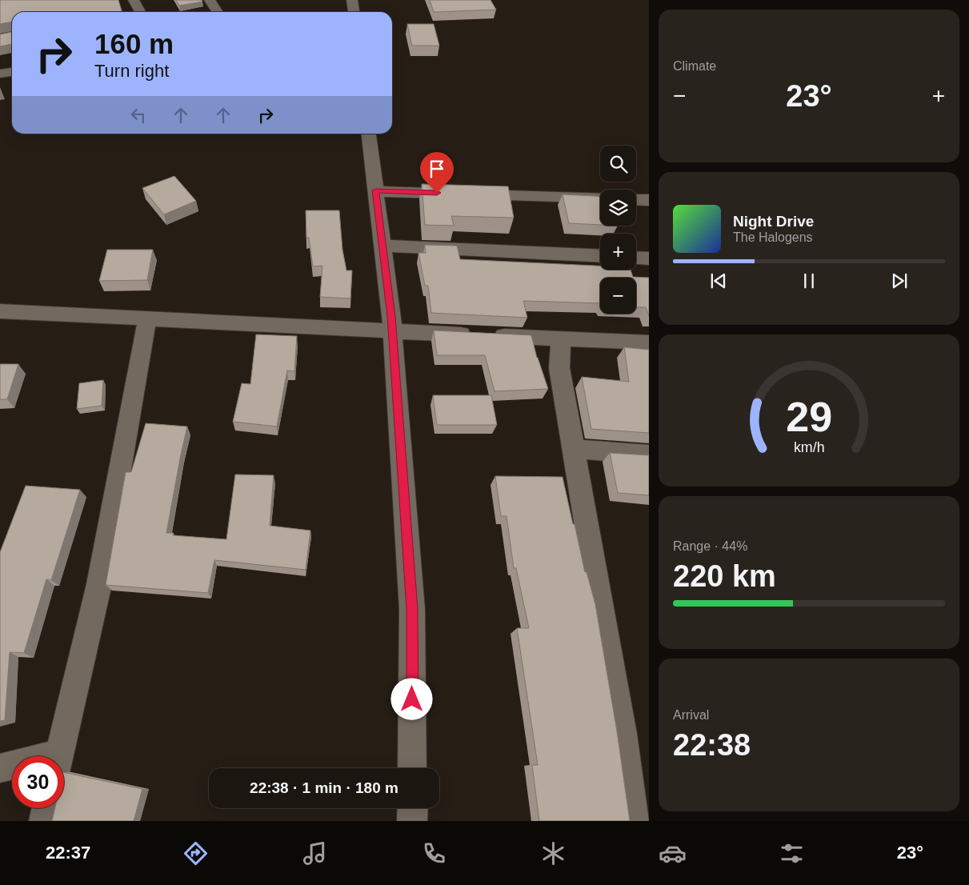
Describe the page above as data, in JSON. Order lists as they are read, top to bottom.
{
  "page": {
    "tile": [
      "Climate",
      ["Range · 44%", "220 km"],
      ["Arrival", "22:38"]
    ],
    "turn": ["160 m", "Turn right"],
    "heat": ["−", "23°", "+"],
    "map_buttons": ["+", "−"],
    "song": ["Night Drive", "The Halogens"],
    "limit": "30",
    "trip": "22:38 · 1 min · 180 m",
    "tabs": ["22:37", "23°"],
    "gauge": ["29", "km/h"]
  }
}
